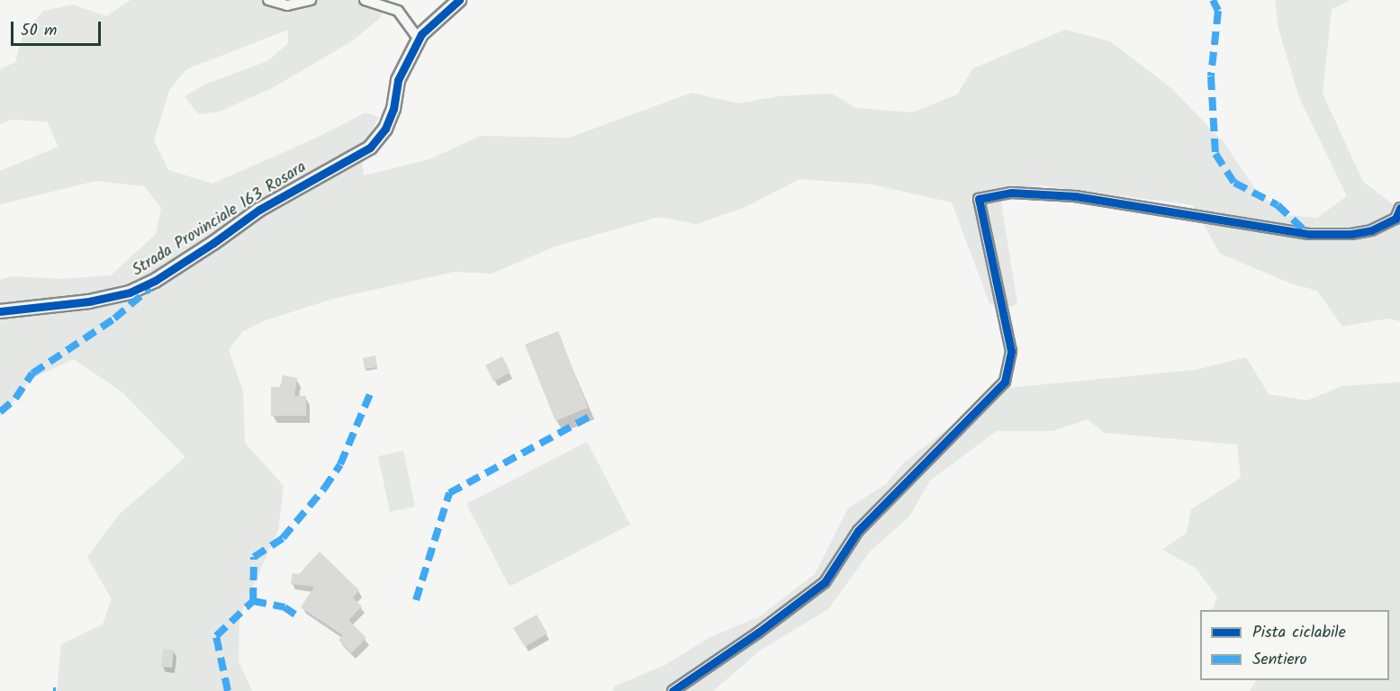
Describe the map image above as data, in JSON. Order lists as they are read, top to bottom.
{
  "streets": {
    "street": ["Strada Provinciale 163 Rosara"]
  },
  "legend": ["Pista ciclabile", "Sentiero"],
  "scale_bar": "50 m"
}
